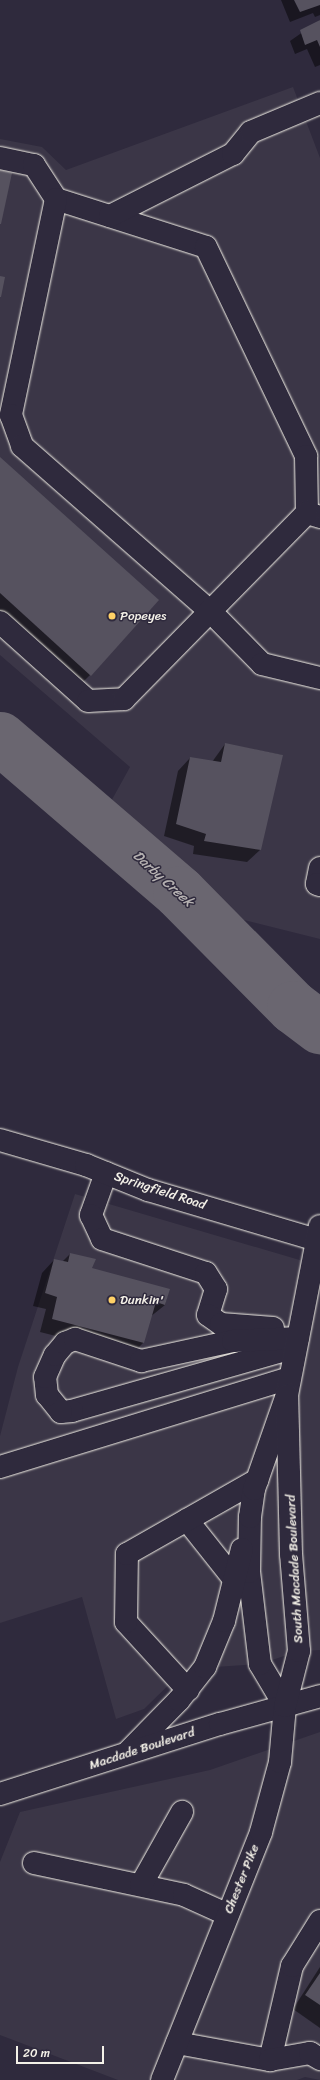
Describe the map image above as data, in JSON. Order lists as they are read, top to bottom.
{
  "streets": {
    "main road": [
      "Springfield Road",
      "South Macdade Boulevard",
      "Macdade Boulevard",
      "Chester Pike"
    ]
  },
  "crossings": [
    ["Springfield Road", "South Macdade Boulevard"],
    ["South Macdade Boulevard", "Macdade Boulevard"],
    ["South Macdade Boulevard", "Chester Pike"],
    ["Macdade Boulevard", "Chester Pike"]
  ],
  "water": ["Darby Creek"],
  "places": ["Popeyes", "Dunkin'"],
  "scale_bar": "20 m"
}
